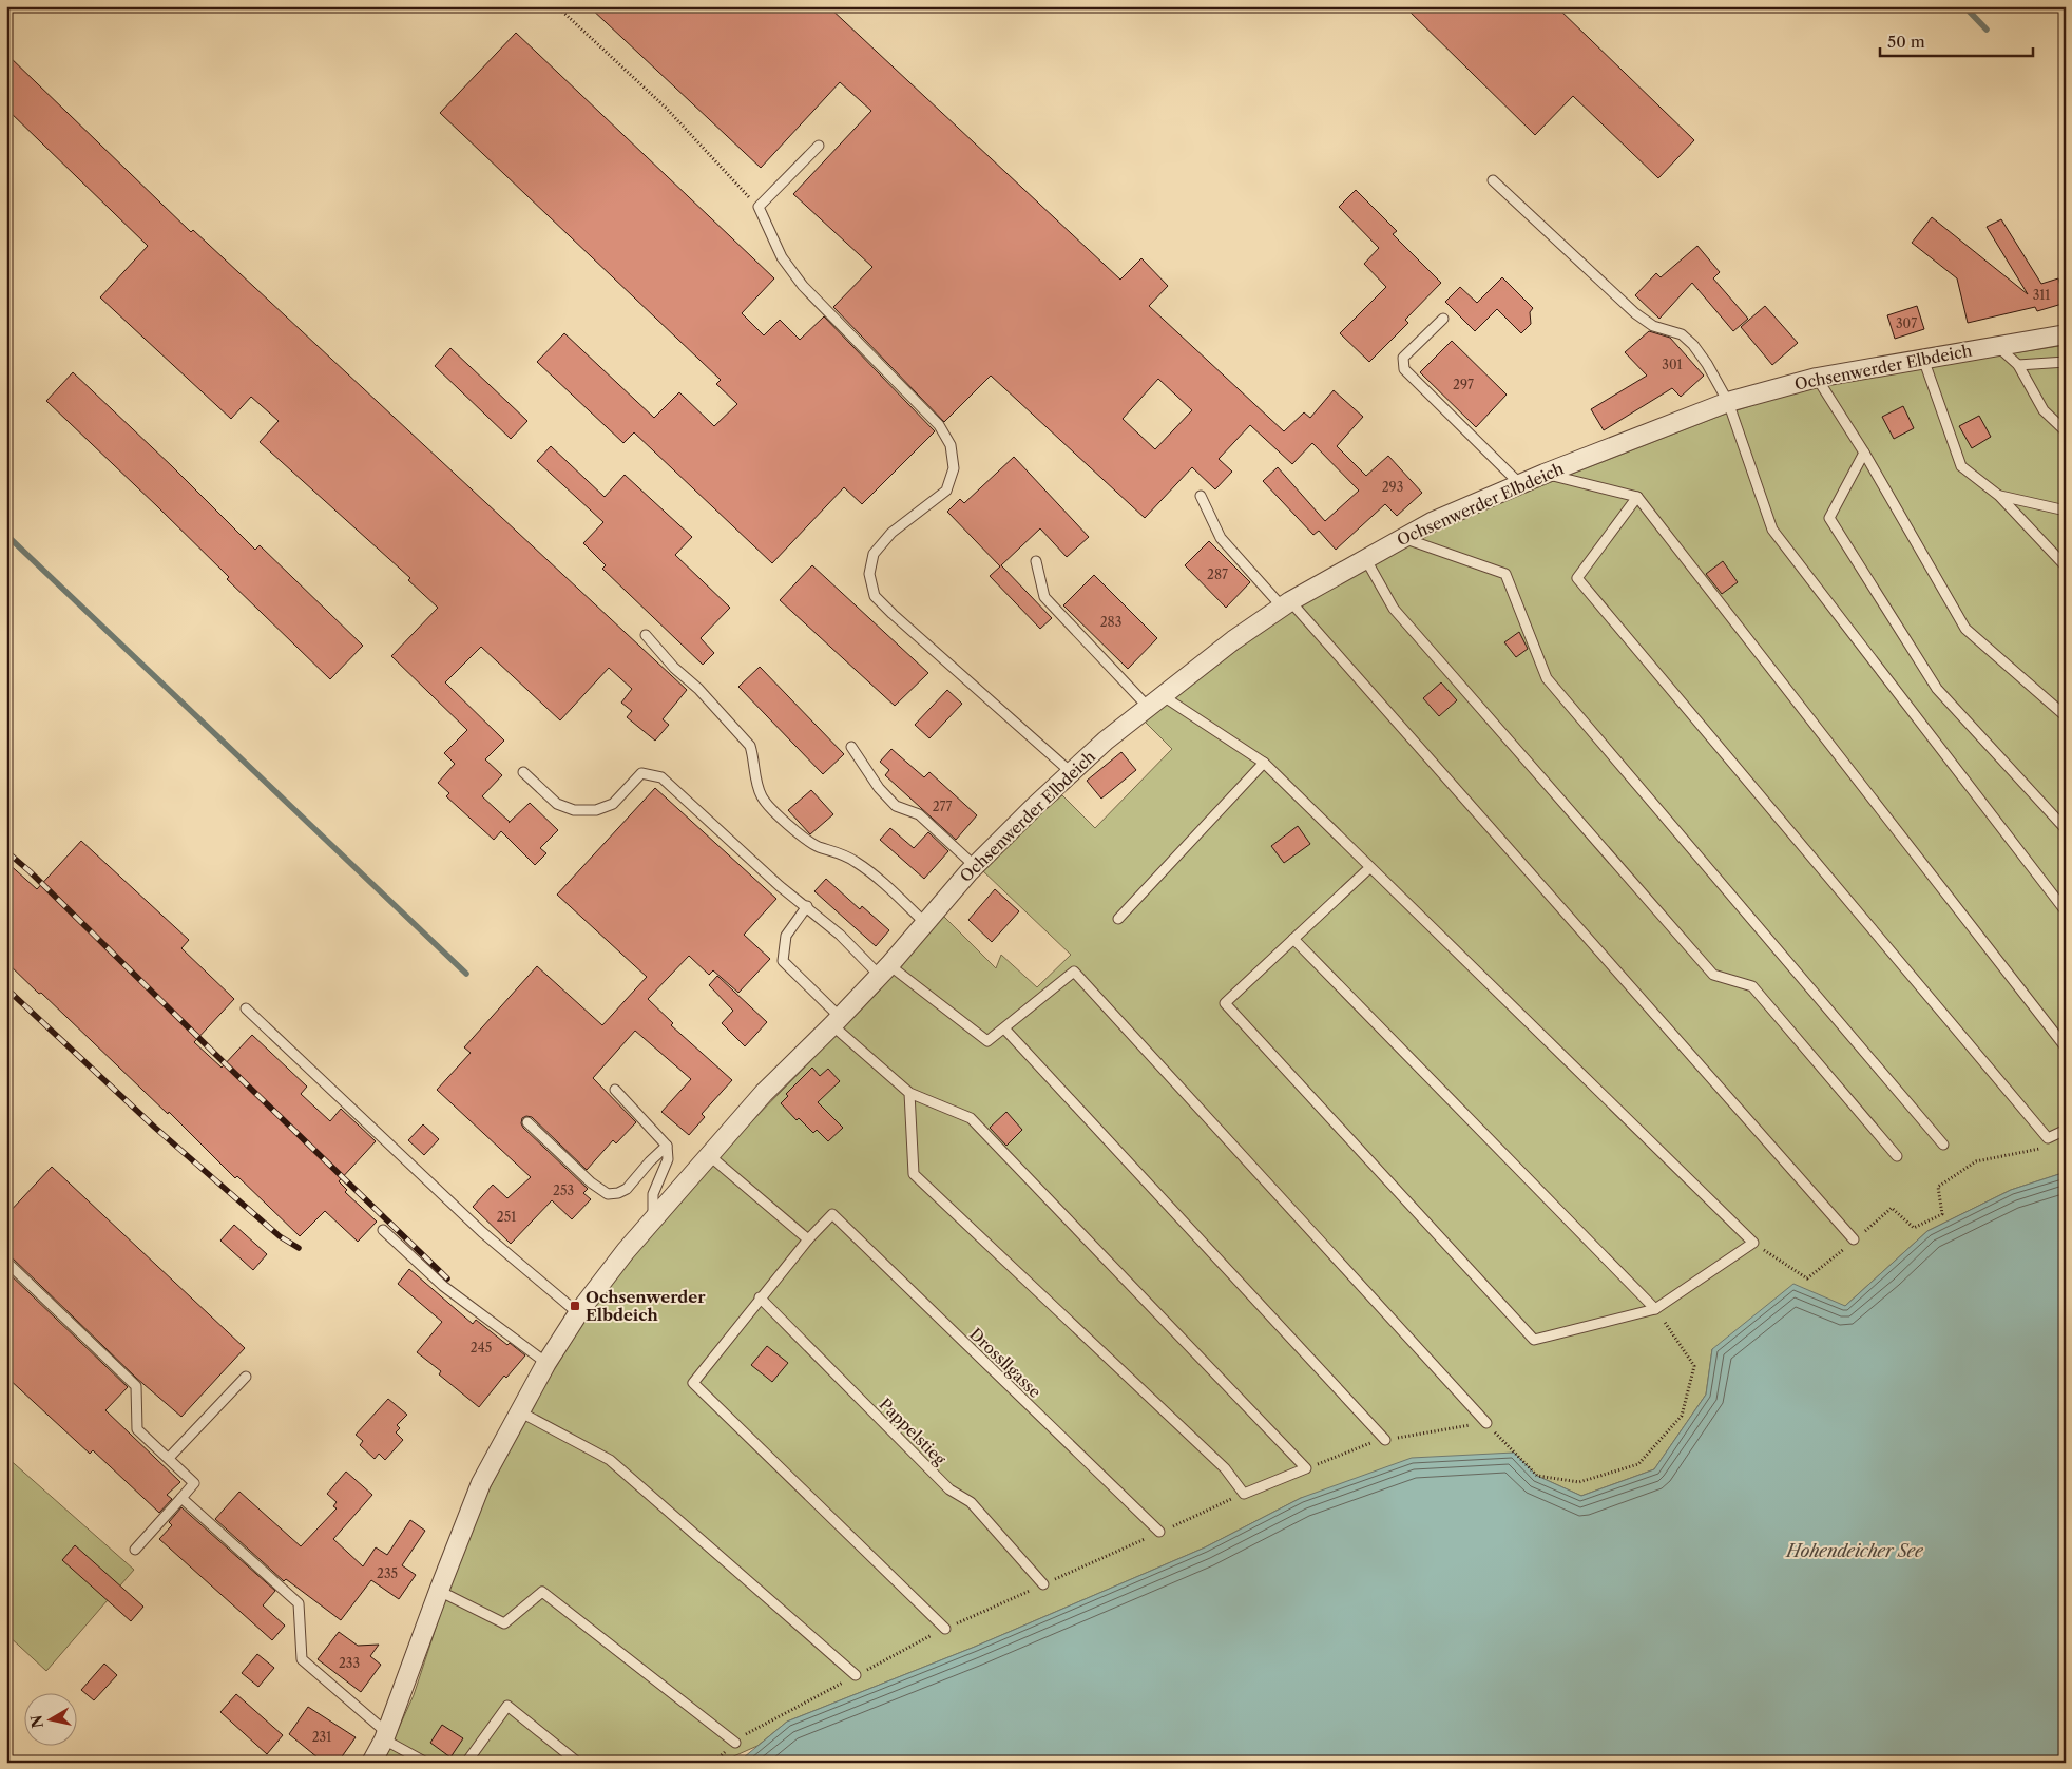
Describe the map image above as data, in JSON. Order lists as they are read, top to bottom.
{
  "streets": {
    "street": ["Ochsenwerder Elbdeich"],
    "lane": ["Drossllgasse", "Pappelstieg"]
  },
  "water": ["Hohendeicher See"],
  "places": {
    "transit": ["Ochsenwerder Elbdeich"]
  },
  "house_numbers": [
    "311",
    "307",
    "301",
    "297",
    "293",
    "287",
    "283",
    "277",
    "253",
    "251",
    "245",
    "235",
    "233",
    "231"
  ],
  "scale_bar": "50 m",
  "north": "left"
}
